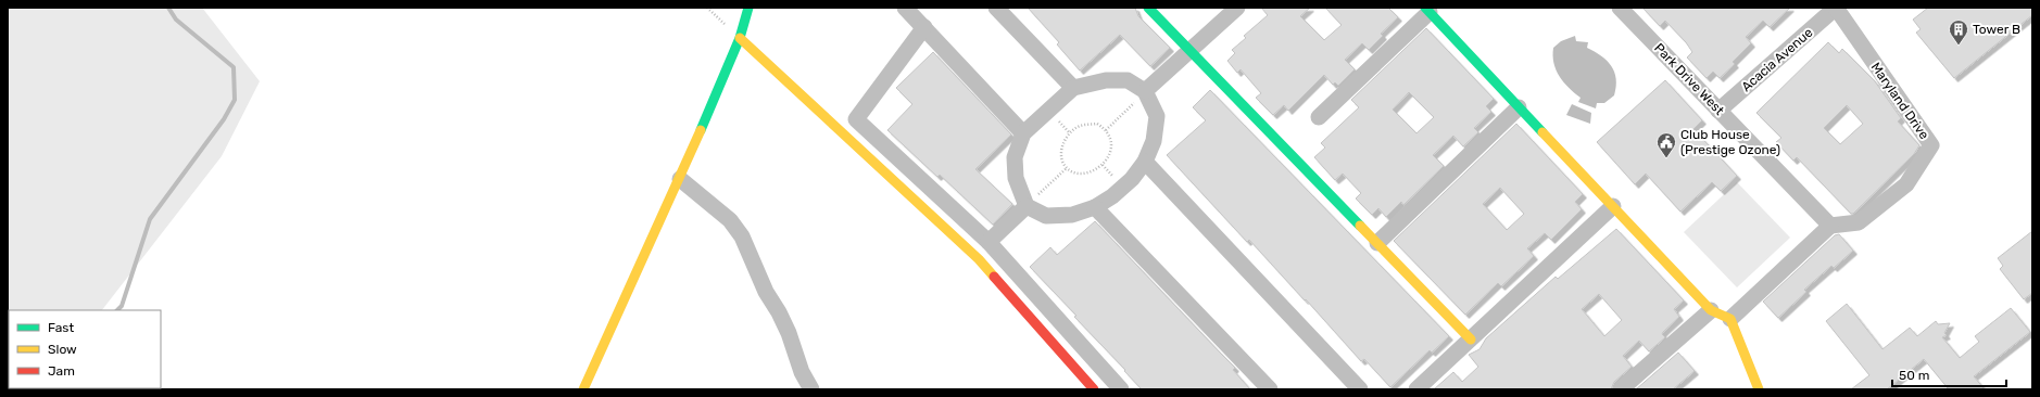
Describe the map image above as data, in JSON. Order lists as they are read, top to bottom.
{
  "streets": {
    "street": ["Acacia Avenue", "Park Drive West", "Maryland Drive"]
  },
  "crossings": [
    ["Acacia Avenue", "Park Drive West"],
    ["Acacia Avenue", "Maryland Drive"],
    ["Park Drive West", "Maryland Drive"]
  ],
  "places": {
    "building": ["Tower B"],
    "public building": ["Club House (Prestige Ozone)"]
  },
  "legend": ["Fast", "Slow", "Jam"],
  "scale_bar": "50 m"
}
